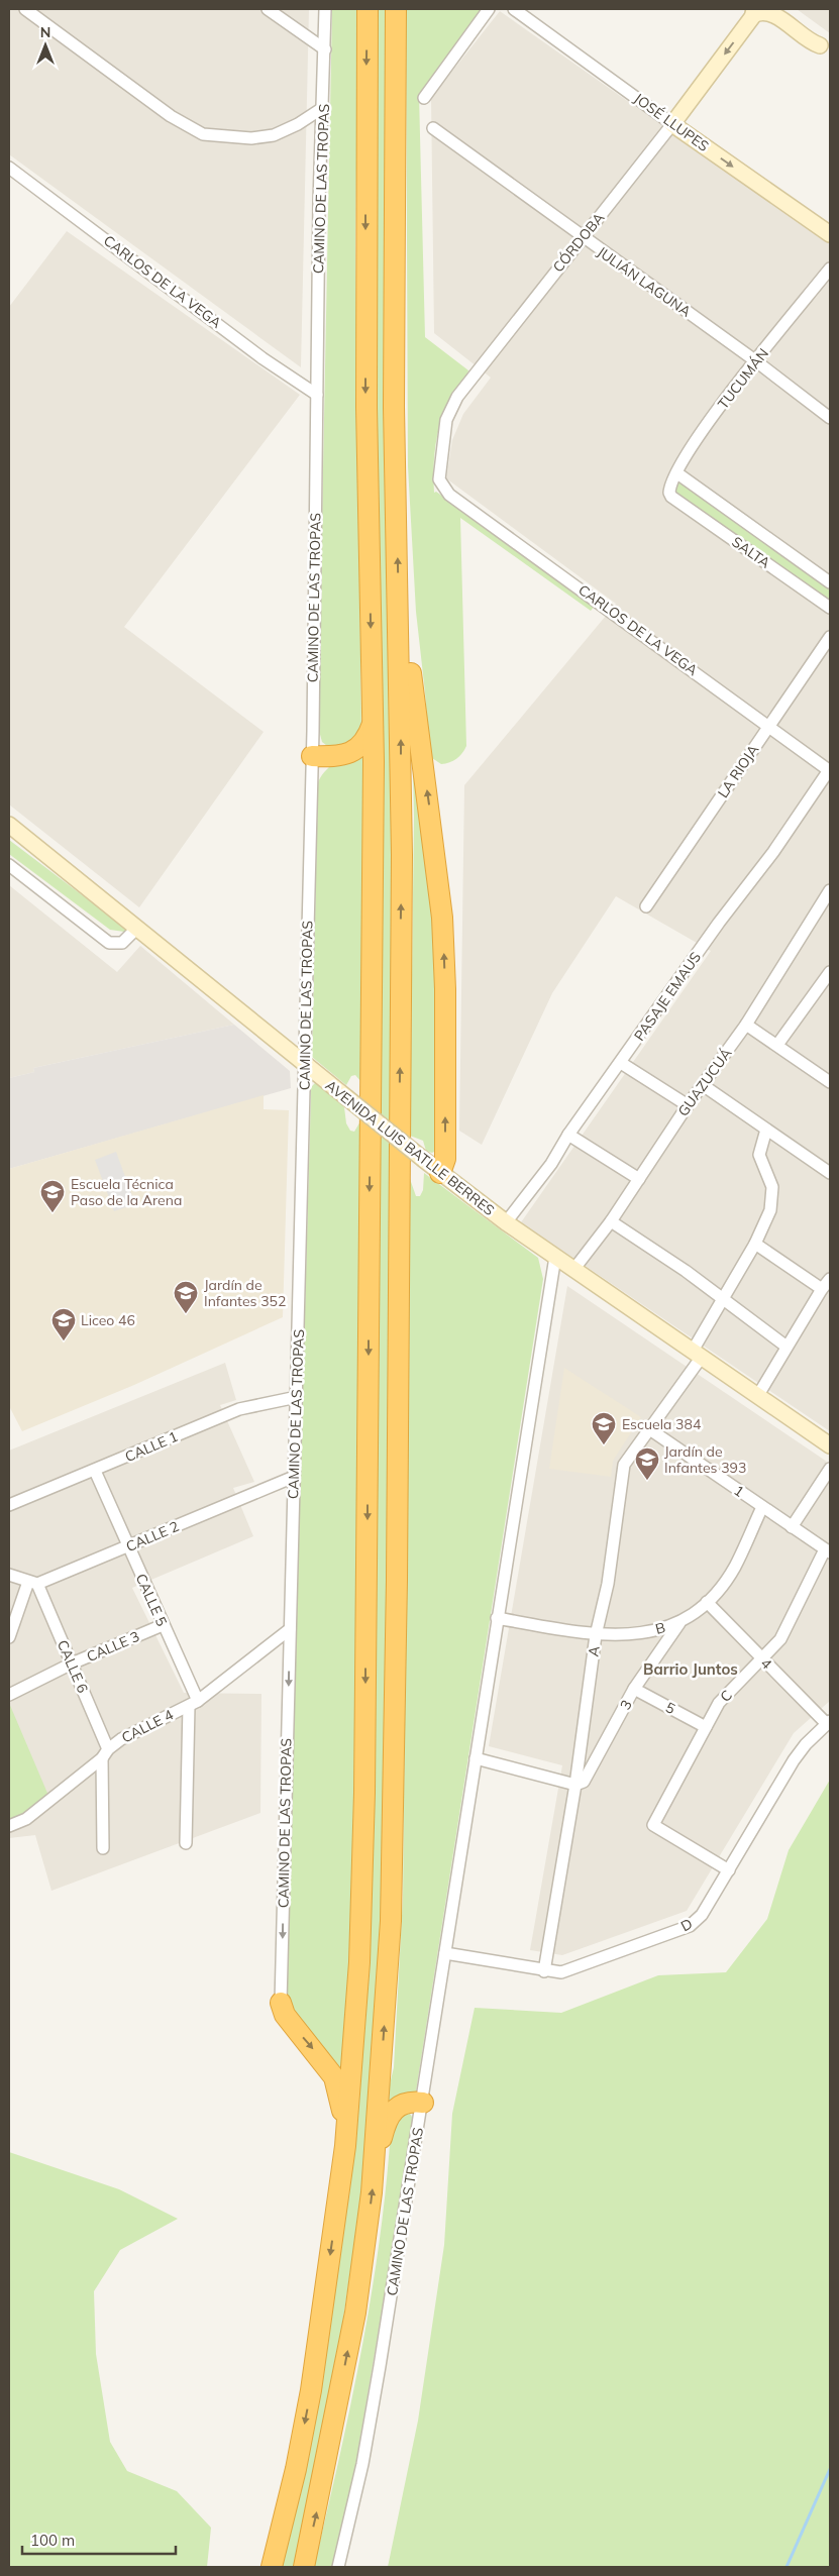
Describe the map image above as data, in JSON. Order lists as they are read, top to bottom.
{
  "streets": {
    "main road": ["JOSÉ LLUPES", "CÓRDOBA", "AVENIDA LUIS BATLLE BERRES"],
    "street": [
      "CAMINO DE LAS TROPAS",
      "CARLOS DE LA VEGA",
      "JULIÁN LAGUNA",
      "TUCUMÁN",
      "SALTA",
      "LA RIOJA",
      "PASAJE EMAUS",
      "GUAZUCUÁ",
      "CALLE 1",
      "1",
      "CALLE 2",
      "CALLE 5",
      "B",
      "CALLE 3",
      "A",
      "4",
      "CALLE 6",
      "C",
      "3",
      "5",
      "CALLE 4",
      "D"
    ]
  },
  "crossings": [
    ["JOSÉ LLUPES", "CÓRDOBA"],
    ["CAMINO DE LAS TROPAS", "CARLOS DE LA VEGA"],
    ["CAMINO DE LAS TROPAS", "AVENIDA LUIS BATLLE BERRES"],
    ["CAMINO DE LAS TROPAS", "CALLE 1"],
    ["CAMINO DE LAS TROPAS", "CALLE 2"],
    ["CAMINO DE LAS TROPAS", "B"],
    ["CAMINO DE LAS TROPAS", "CALLE 4"],
    ["CAMINO DE LAS TROPAS", "D"],
    ["CÓRDOBA", "CARLOS DE LA VEGA"],
    ["CÓRDOBA", "JULIÁN LAGUNA"],
    ["CARLOS DE LA VEGA", "LA RIOJA"],
    ["CARLOS DE LA VEGA", "PASAJE EMAUS"],
    ["JULIÁN LAGUNA", "TUCUMÁN"],
    ["TUCUMÁN", "SALTA"],
    ["PASAJE EMAUS", "AVENIDA LUIS BATLLE BERRES"],
    ["GUAZUCUÁ", "AVENIDA LUIS BATLLE BERRES"],
    ["AVENIDA LUIS BATLLE BERRES", "A"],
    ["CALLE 1", "CALLE 5"],
    ["1", "B"],
    ["1", "A"],
    ["1", "C"],
    ["CALLE 2", "CALLE 5"],
    ["CALLE 2", "CALLE 6"],
    ["CALLE 5", "CALLE 3"],
    ["CALLE 5", "CALLE 4"],
    ["B", "A"],
    ["B", "4"],
    ["B", "3"],
    ["CALLE 3", "CALLE 6"],
    ["A", "3"],
    ["A", "D"],
    ["4", "C"],
    ["4", "D"],
    ["CALLE 6", "CALLE 4"],
    ["C", "5"],
    ["C", "D"],
    ["3", "5"]
  ],
  "one_way": ["JOSÉ LLUPES"],
  "districts": ["Barrio Juntos"],
  "places": {
    "school or university": [
      "Escuela Técnica Paso de la Arena",
      "Jardín de Infantes 352",
      "Liceo 46",
      "Escuela 384",
      "Jardín de Infantes 393"
    ]
  },
  "scale_bar": "100 m",
  "north": "top"
}
